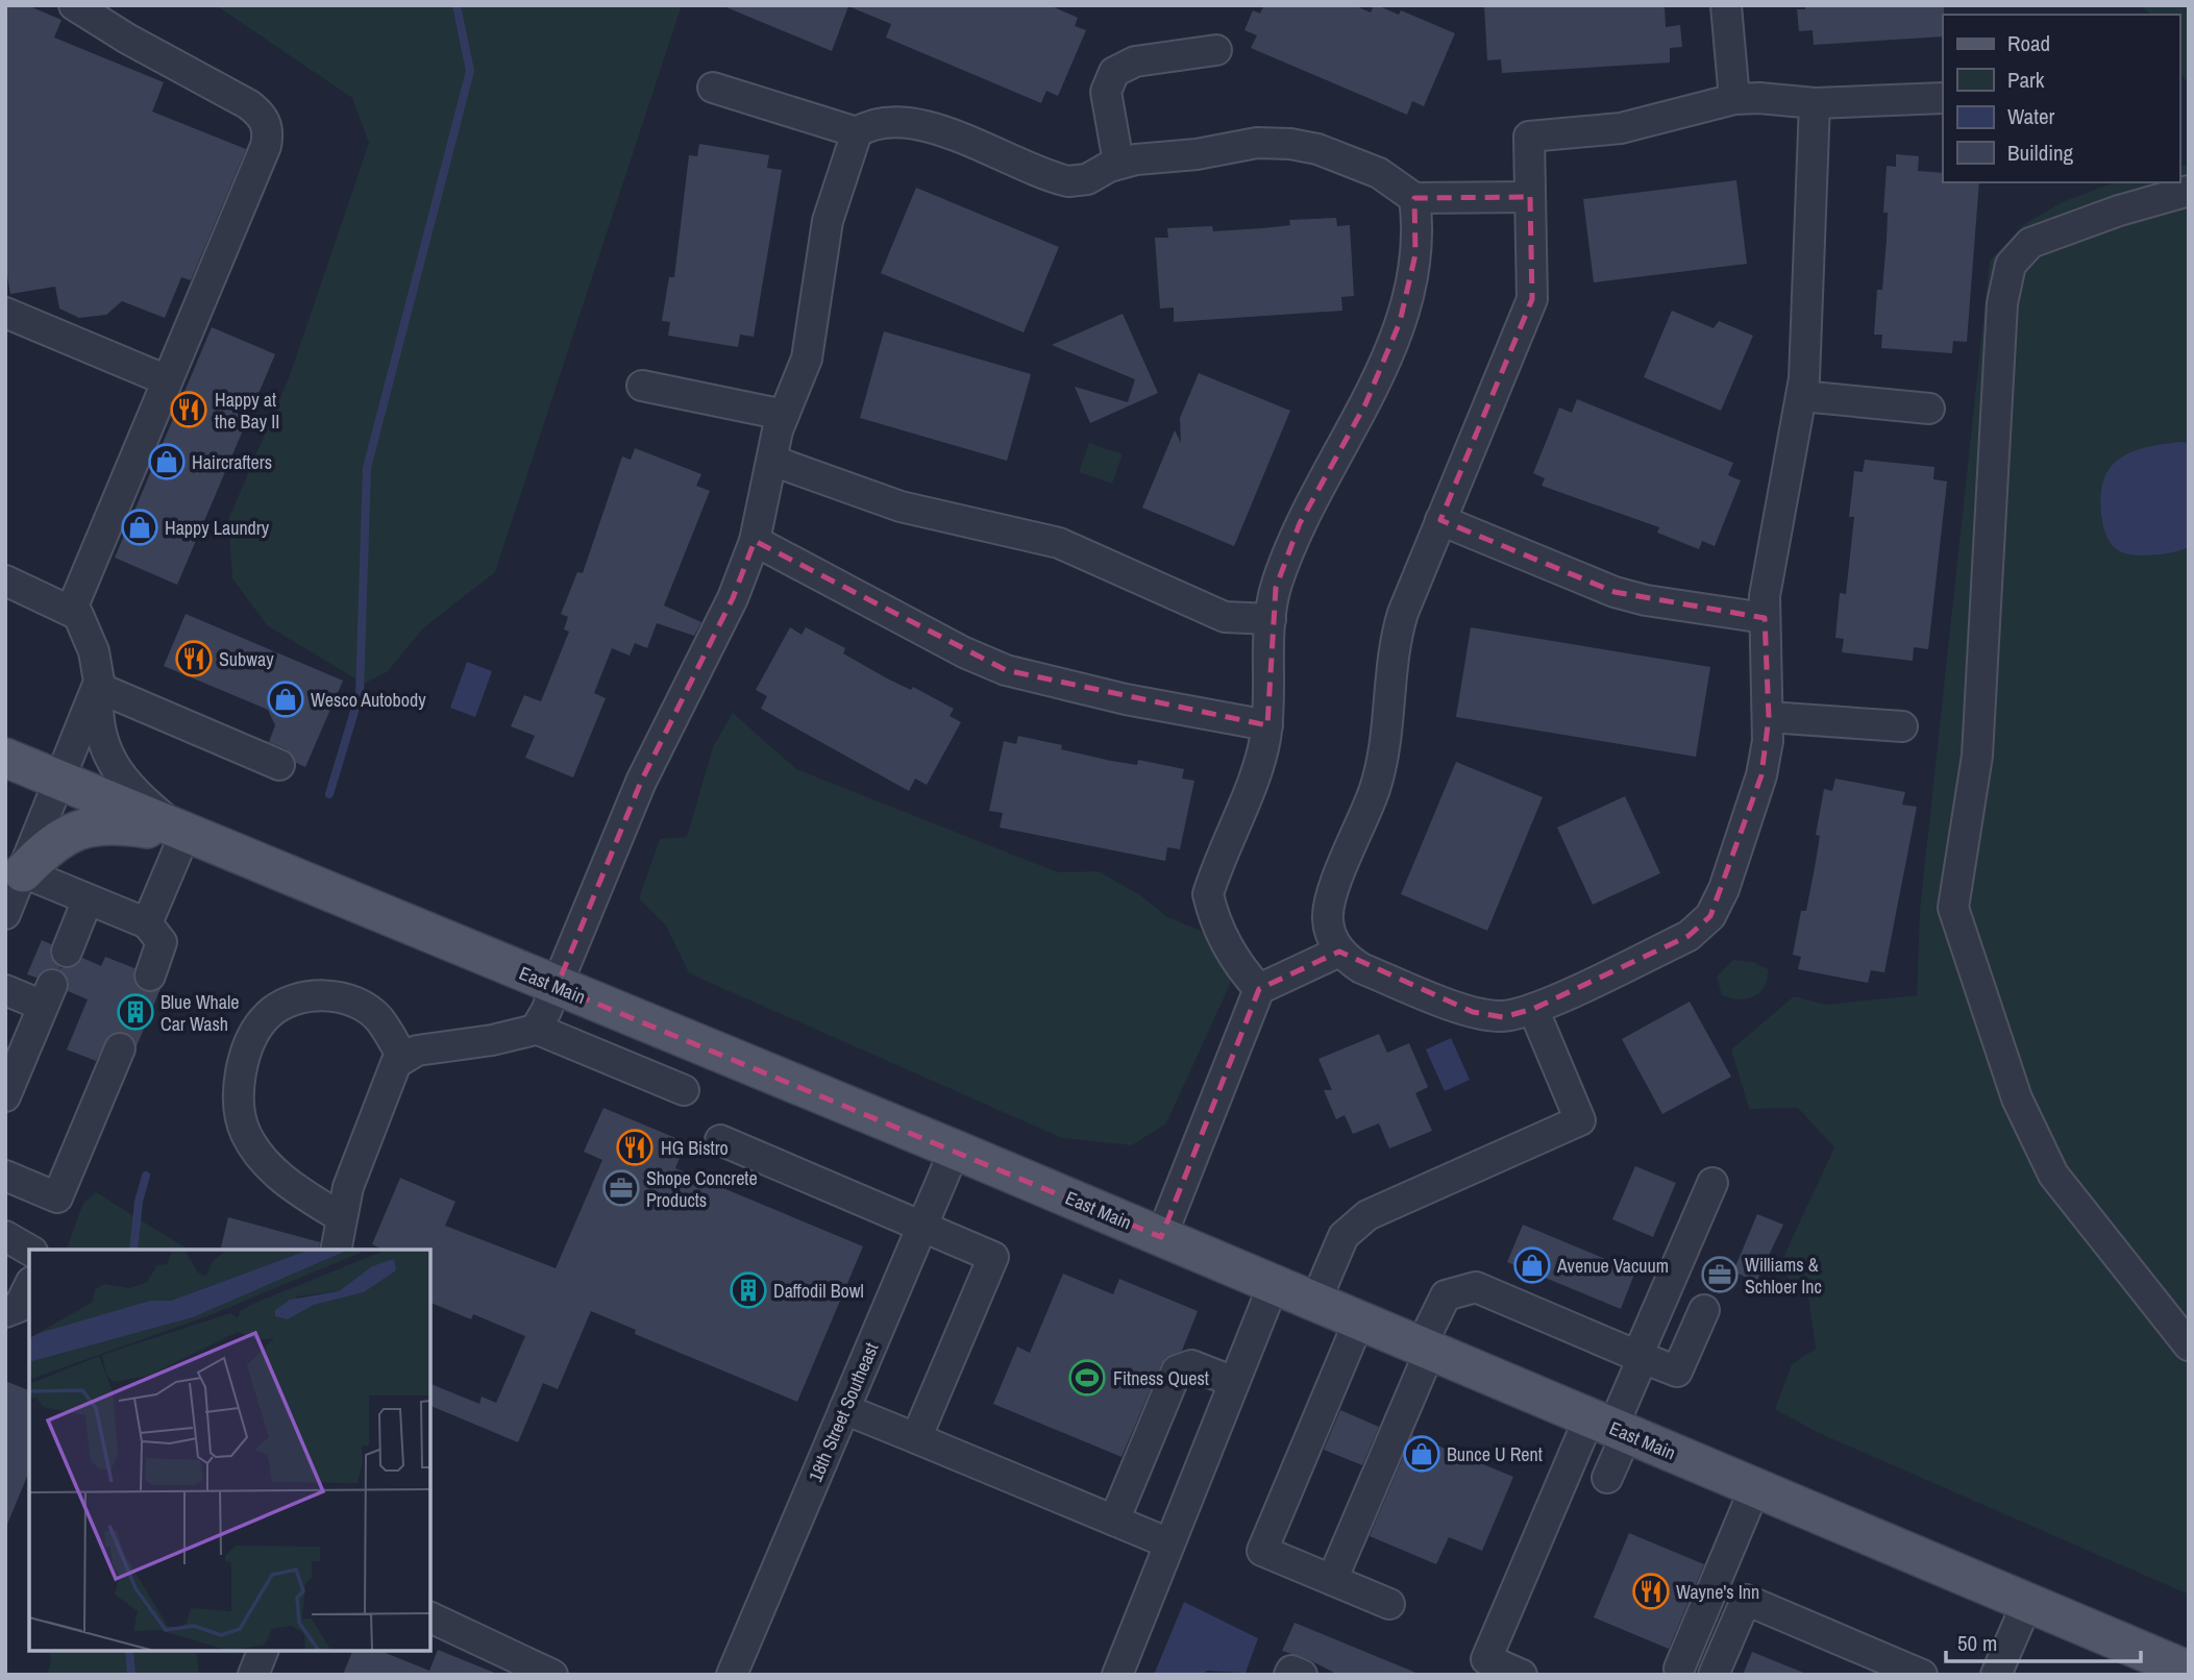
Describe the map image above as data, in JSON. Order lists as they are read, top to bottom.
{
  "streets": {
    "main road": ["East Main"],
    "street": ["18th Street Southeast"]
  },
  "crossings": [
    ["East Main", "18th Street Southeast"]
  ],
  "places": {
    "restaurant": [
      "Happy at the Bay II",
      "Subway",
      "HG Bistro",
      "Wayne's Inn"
    ],
    "shop": [
      "Haircrafters",
      "Happy Laundry",
      "Wesco Autobody",
      "Avenue Vacuum",
      "Bunce U Rent"
    ],
    "building": ["Blue Whale Car Wash", "Daffodil Bowl"],
    "office": ["Shope Concrete Products", "Williams & Schloer Inc"],
    "sports": ["Fitness Quest"]
  },
  "legend": [
    "Road",
    "Park",
    "Water",
    "Building"
  ],
  "scale_bar": "50 m"
}
